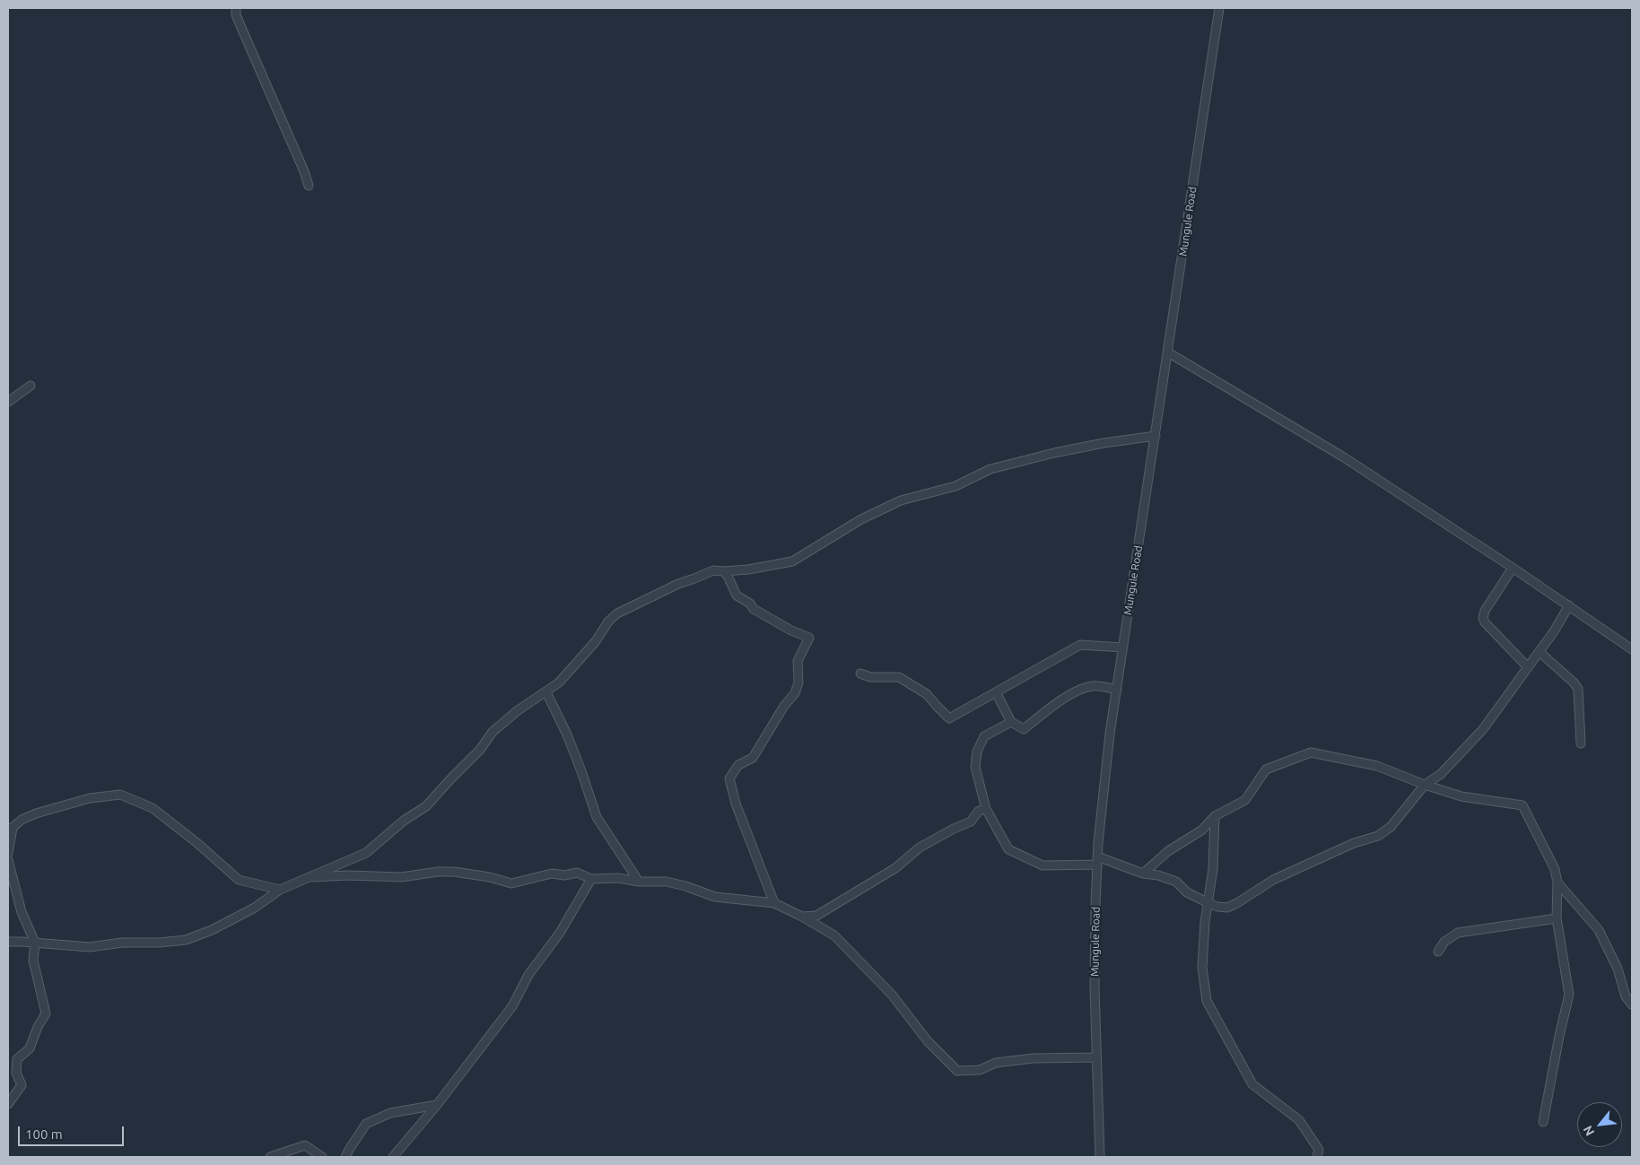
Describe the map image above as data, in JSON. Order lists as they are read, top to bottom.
{
  "streets": {
    "street": ["Mungule Road"]
  },
  "scale_bar": "100 m",
  "north": "bottom left"
}
